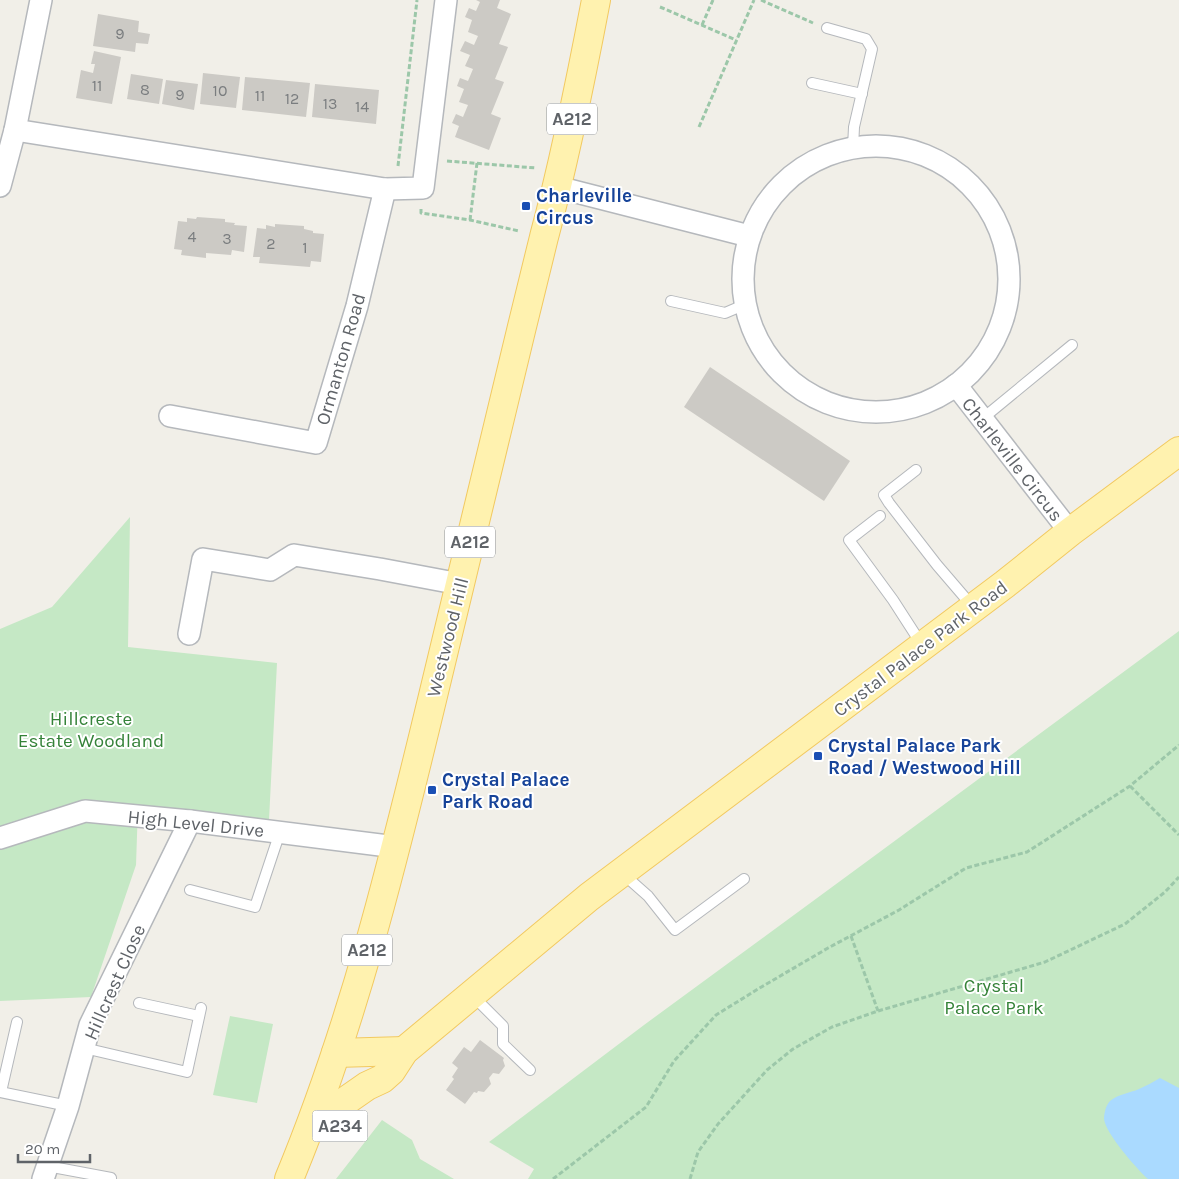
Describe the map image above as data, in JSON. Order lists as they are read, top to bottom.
{
  "streets": {
    "main road": [
      "A212",
      "Westwood Hill",
      "Crystal Palace Park Road",
      "A234"
    ],
    "street": [
      "Ormanton Road",
      "Charleville Circus",
      "High Level Drive",
      "Hillcrest Close"
    ]
  },
  "crossings": [
    ["Charleville Circus", "Crystal Palace Park Road"],
    ["Westwood Hill", "Crystal Palace Park Road"],
    ["Westwood Hill", "High Level Drive"],
    ["Westwood Hill", "A234"],
    ["Crystal Palace Park Road", "A234"],
    ["High Level Drive", "Hillcrest Close"]
  ],
  "parks": ["Hillcreste Estate Woodland", "Crystal Palace Park"],
  "places": {
    "transit": ["Charleville Circus", "Crystal Palace Park Road / Westwood Hill", "Crystal Palace Park Road"]
  },
  "house_numbers": [
    "9",
    "11",
    "8",
    "10",
    "9",
    "11",
    "12",
    "13",
    "14",
    "4",
    "3",
    "2",
    "1"
  ],
  "scale_bar": "20 m"
}
